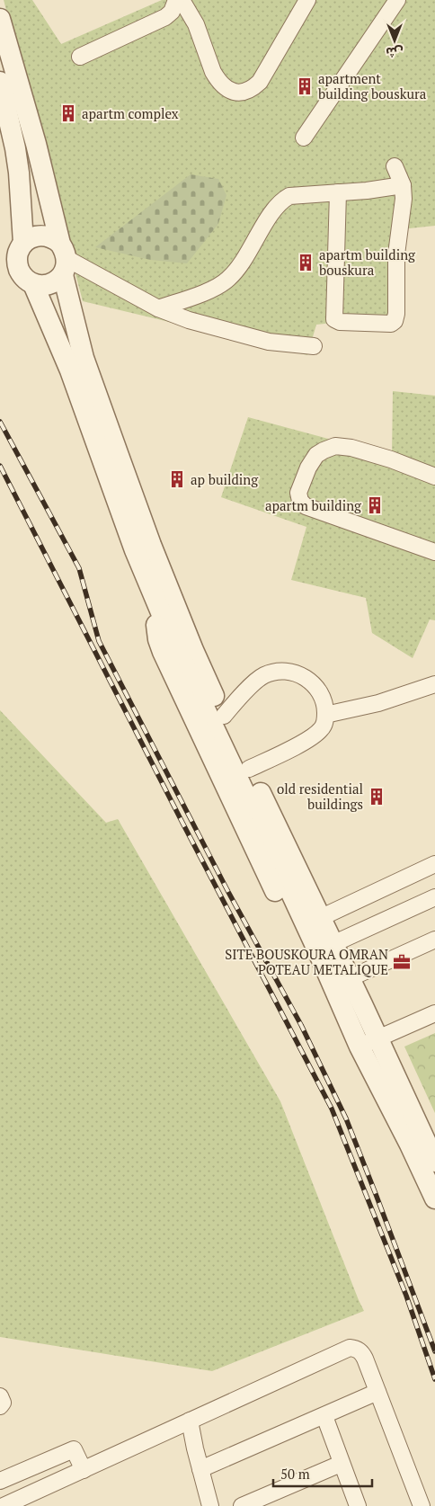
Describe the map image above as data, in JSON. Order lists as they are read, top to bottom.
{
  "places": {
    "building": [
      "apartment building bouskura",
      "apartm complex",
      "apartm building bouskura",
      "ap building",
      "apartm building",
      "old residential buildings"
    ],
    "office": ["SITE BOUSKOURA OMRAN POTEAU METALIQUE"]
  },
  "scale_bar": "50 m",
  "north": "bottom"
}
